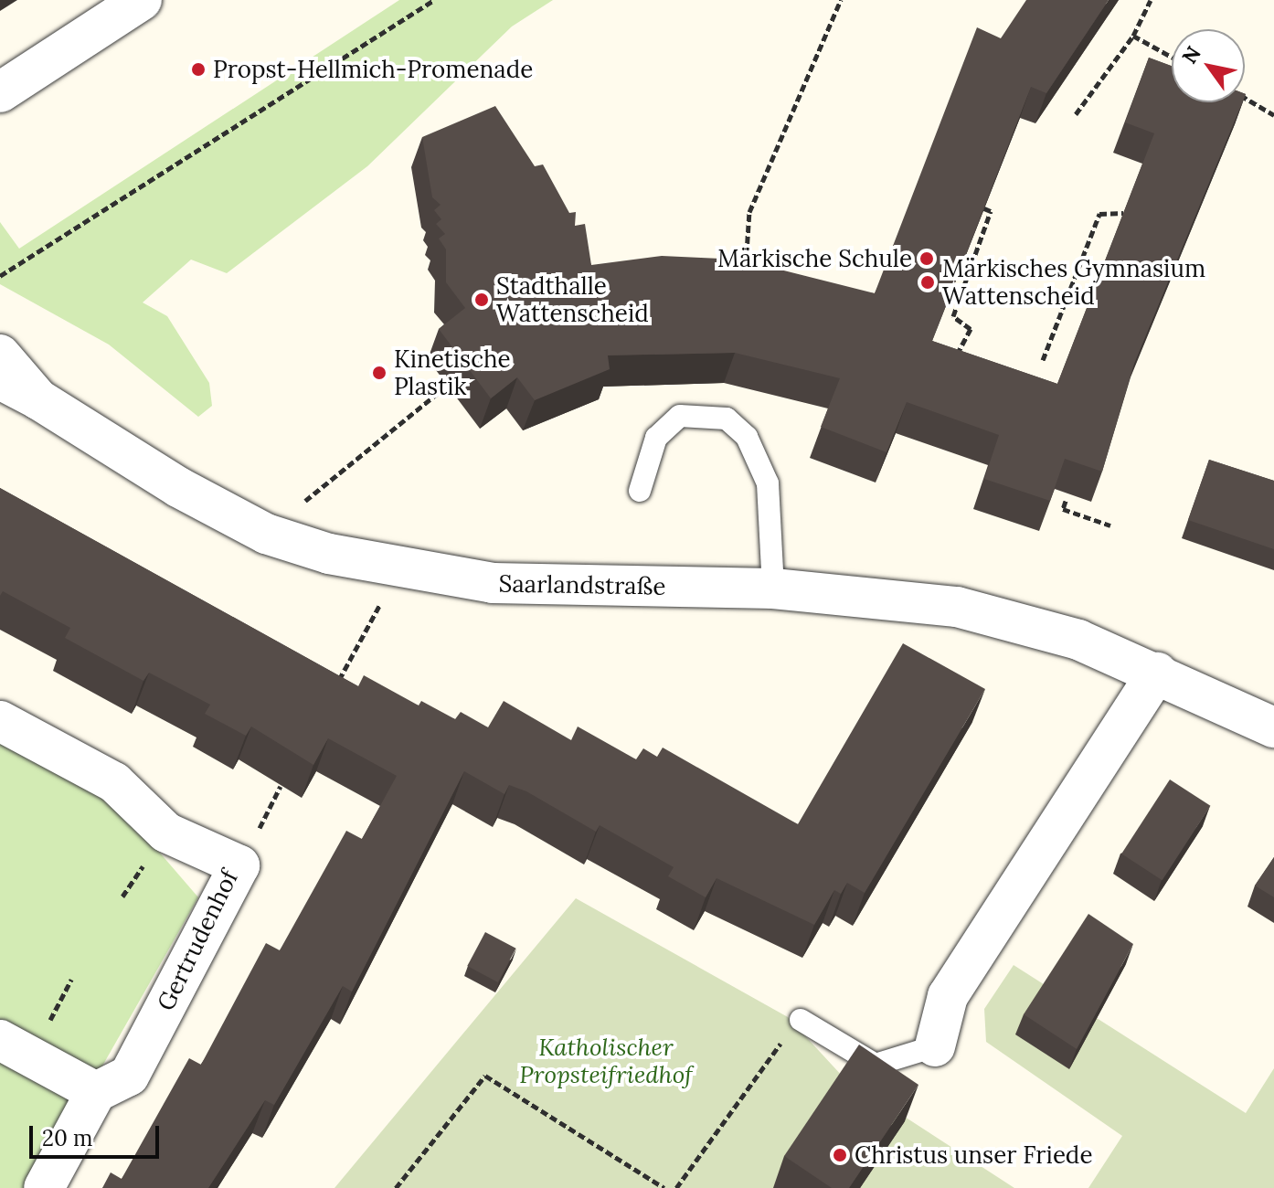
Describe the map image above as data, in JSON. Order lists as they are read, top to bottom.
{
  "streets": {
    "street": ["Saarlandstraße", "Gertrudenhof"]
  },
  "parks": ["Katholischer Propsteifriedhof"],
  "places": [
    "Propst-Hellmich-Promenade",
    "Märkische Schule",
    "Märkisches Gymnasium Wattenscheid",
    "Stadthalle Wattenscheid",
    "Kinetische Plastik",
    "Christus unser Friede"
  ],
  "scale_bar": "20 m",
  "north": "top left"
}
